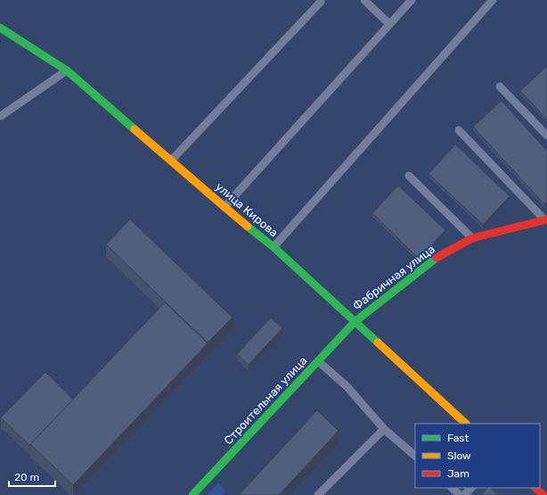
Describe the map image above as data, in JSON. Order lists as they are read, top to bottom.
{
  "streets": {
    "street": ["улица Кирова", "Фабричная улица", "Строительная улица"]
  },
  "crossings": [
    ["улица Кирова", "Фабричная улица"],
    ["улица Кирова", "Строительная улица"],
    ["Фабричная улица", "Строительная улица"]
  ],
  "legend": ["Fast", "Slow", "Jam"],
  "scale_bar": "20 m"
}
